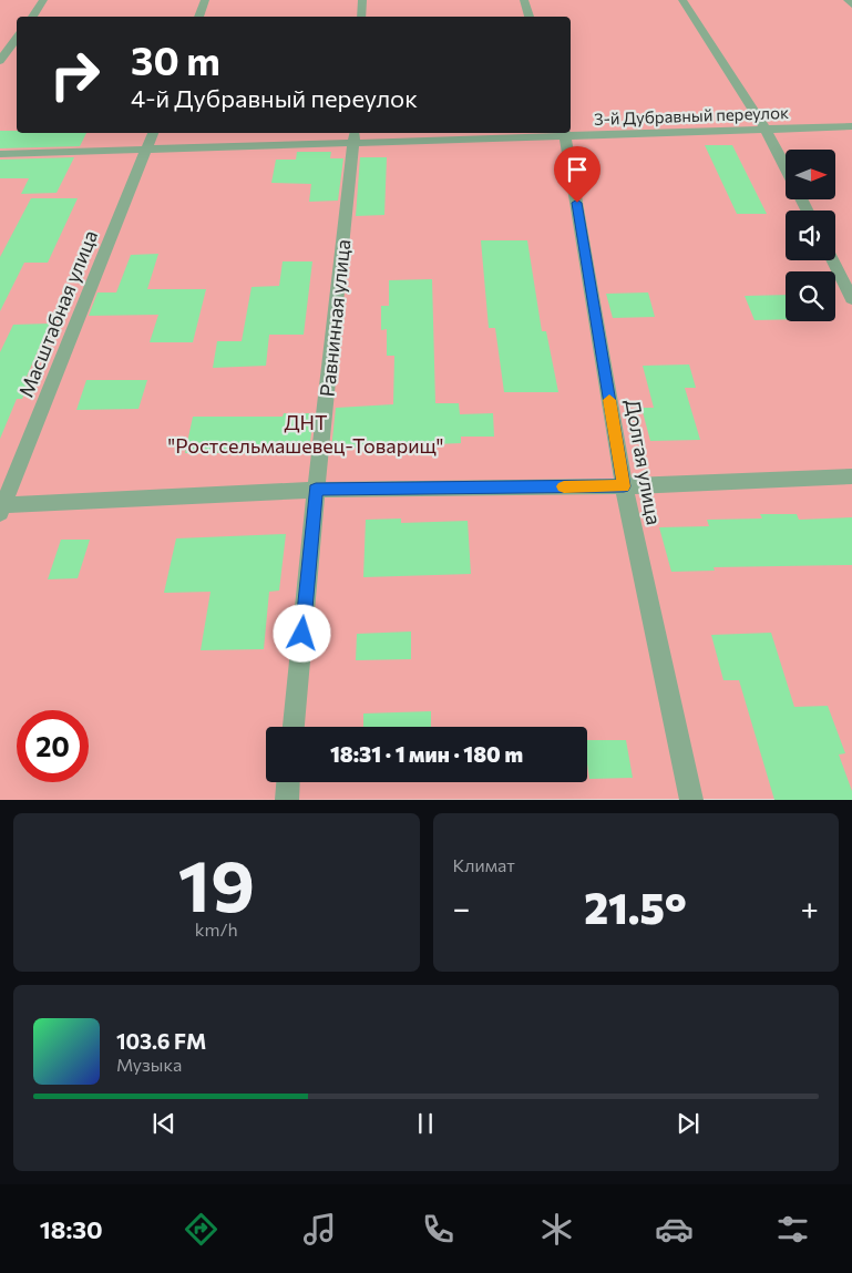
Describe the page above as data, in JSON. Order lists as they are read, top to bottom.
{
  "streets": {
    "lane": [
      "3-й Дубравный переулок",
      "Масштабная улица",
      "Равнинная улица",
      "Долгая улица"
    ]
  },
  "crossings": [
    ["3-й Дубравный переулок", "Масштабная улица"],
    ["3-й Дубравный переулок", "Равнинная улица"],
    ["3-й Дубравный переулок", "Долгая улица"]
  ],
  "parks": ["ДНТ \"Ростсельмашевец-Товарищ\""],
  "north": "right",
  "page": {
    "turn": ["30 m", "4-й Дубравный переулок"],
    "limit": "20",
    "trip": "18:31 · 1 мин · 180 m",
    "tile": [
      ["19", "km/h"],
      "Климат"
    ],
    "heat": ["−", "21.5°", "+"],
    "song": ["103.6 FM", "Музыка"],
    "tabs": "18:30"
  }
}
